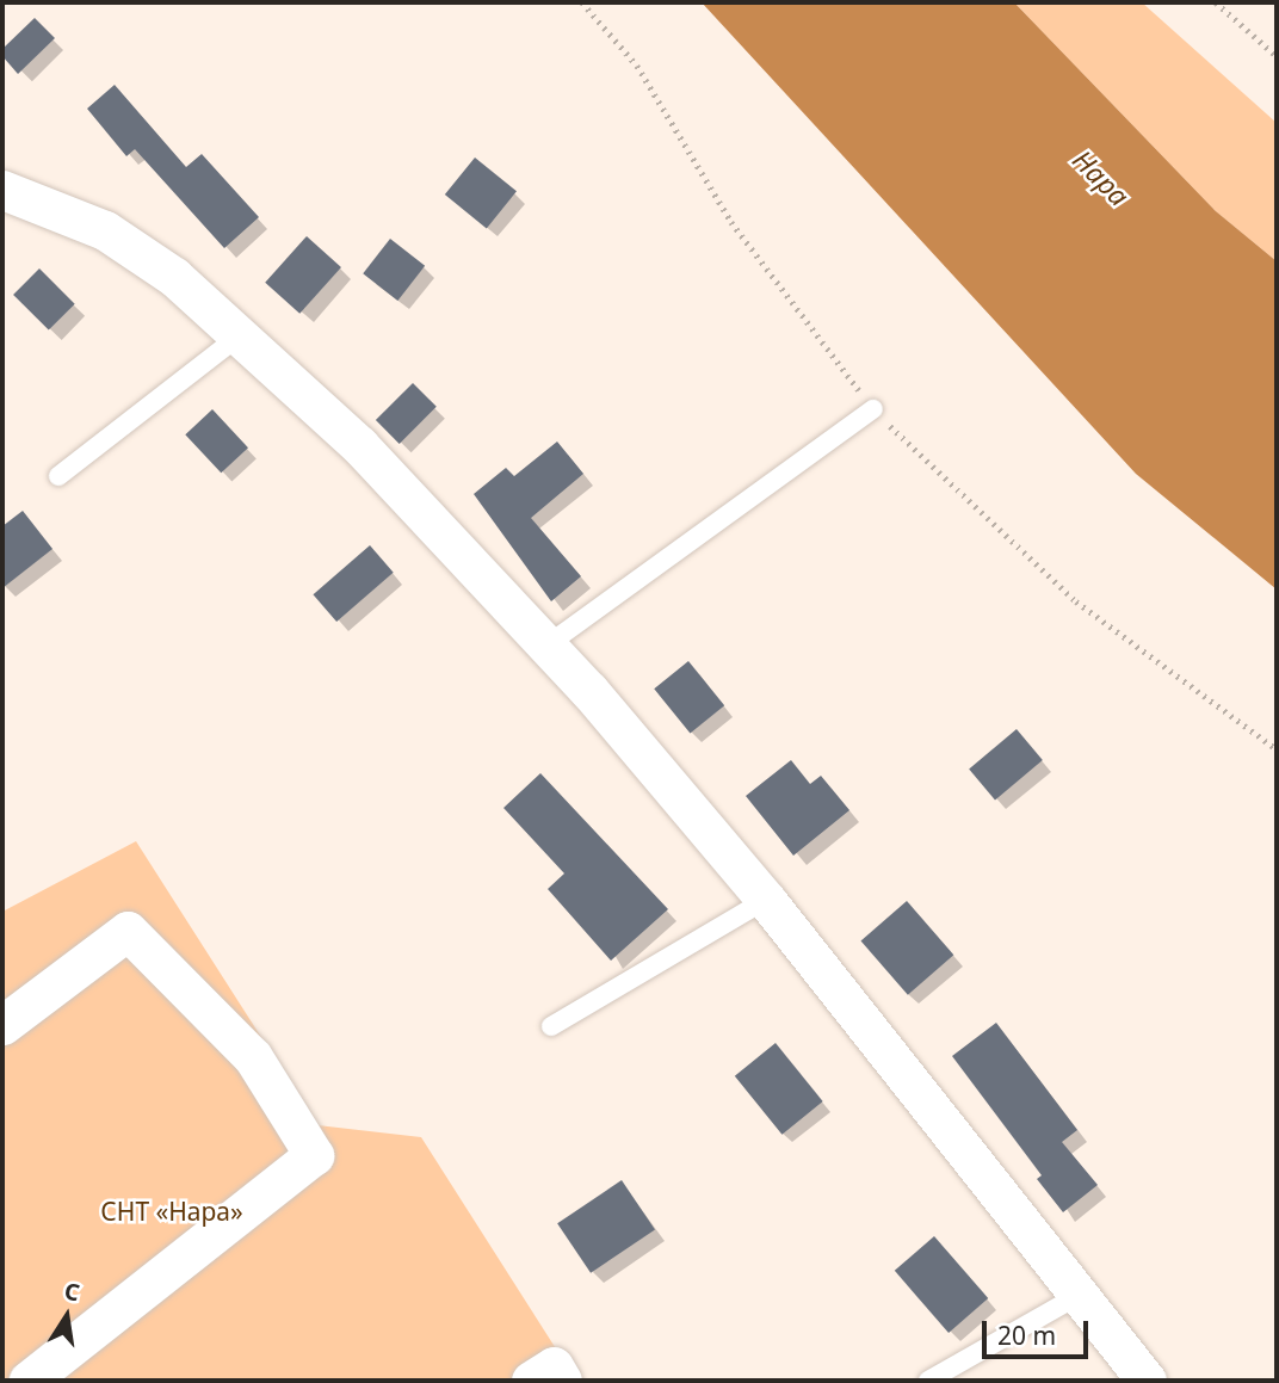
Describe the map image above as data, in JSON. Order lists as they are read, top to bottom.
{
  "water": ["Нара"],
  "parks": ["СНТ «Нара»"],
  "scale_bar": "20 m",
  "north": "top"
}
